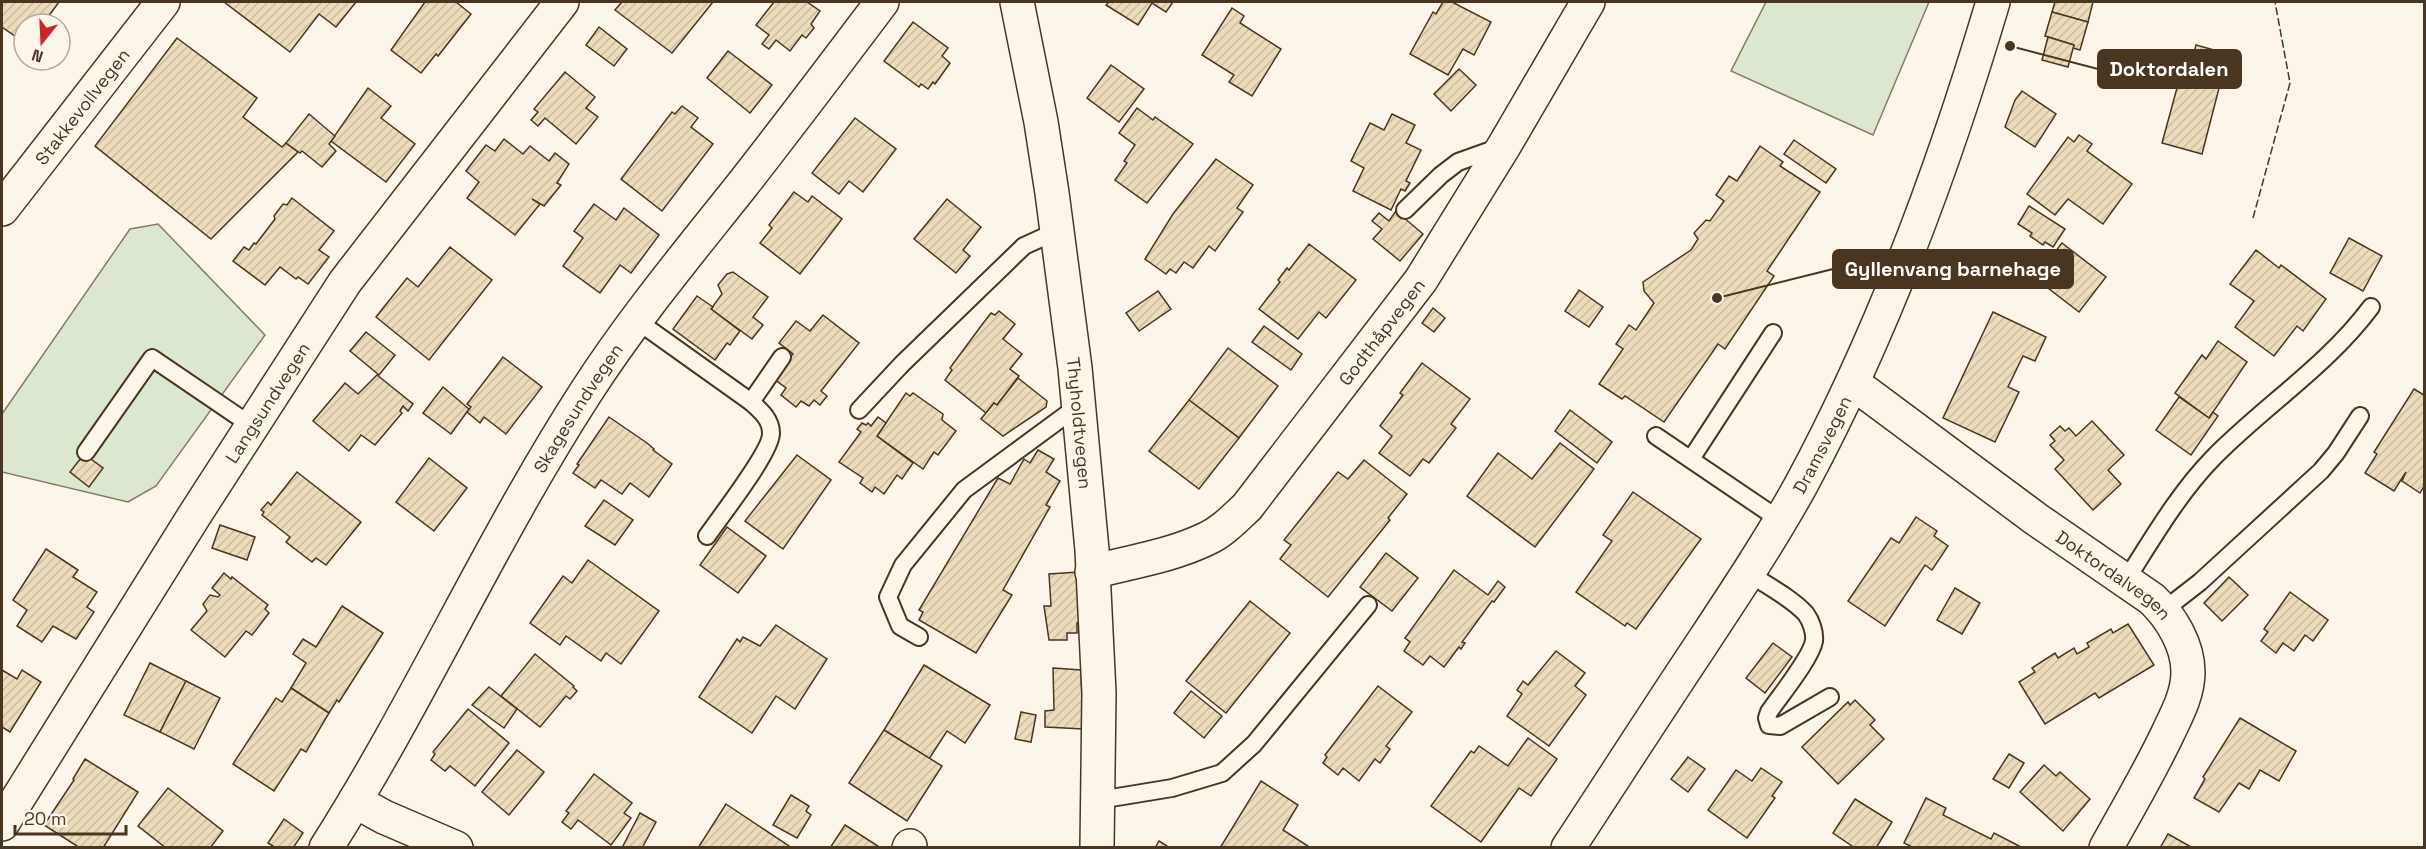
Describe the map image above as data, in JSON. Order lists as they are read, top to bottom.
{
  "streets": {
    "street": [
      "Stakkevollvegen",
      "Godthåpvegen",
      "Langsundvegen",
      "Skagesundvegen",
      "Thyholdtvegen",
      "Dramsvegen",
      "Doktordalvegen"
    ]
  },
  "crossings": [
    ["Godthåpvegen", "Thyholdtvegen"],
    ["Dramsvegen", "Doktordalvegen"]
  ],
  "places": ["Doktordalen", "Gyllenvang barnehage"],
  "scale_bar": "20 m",
  "north": "bottom"
}
